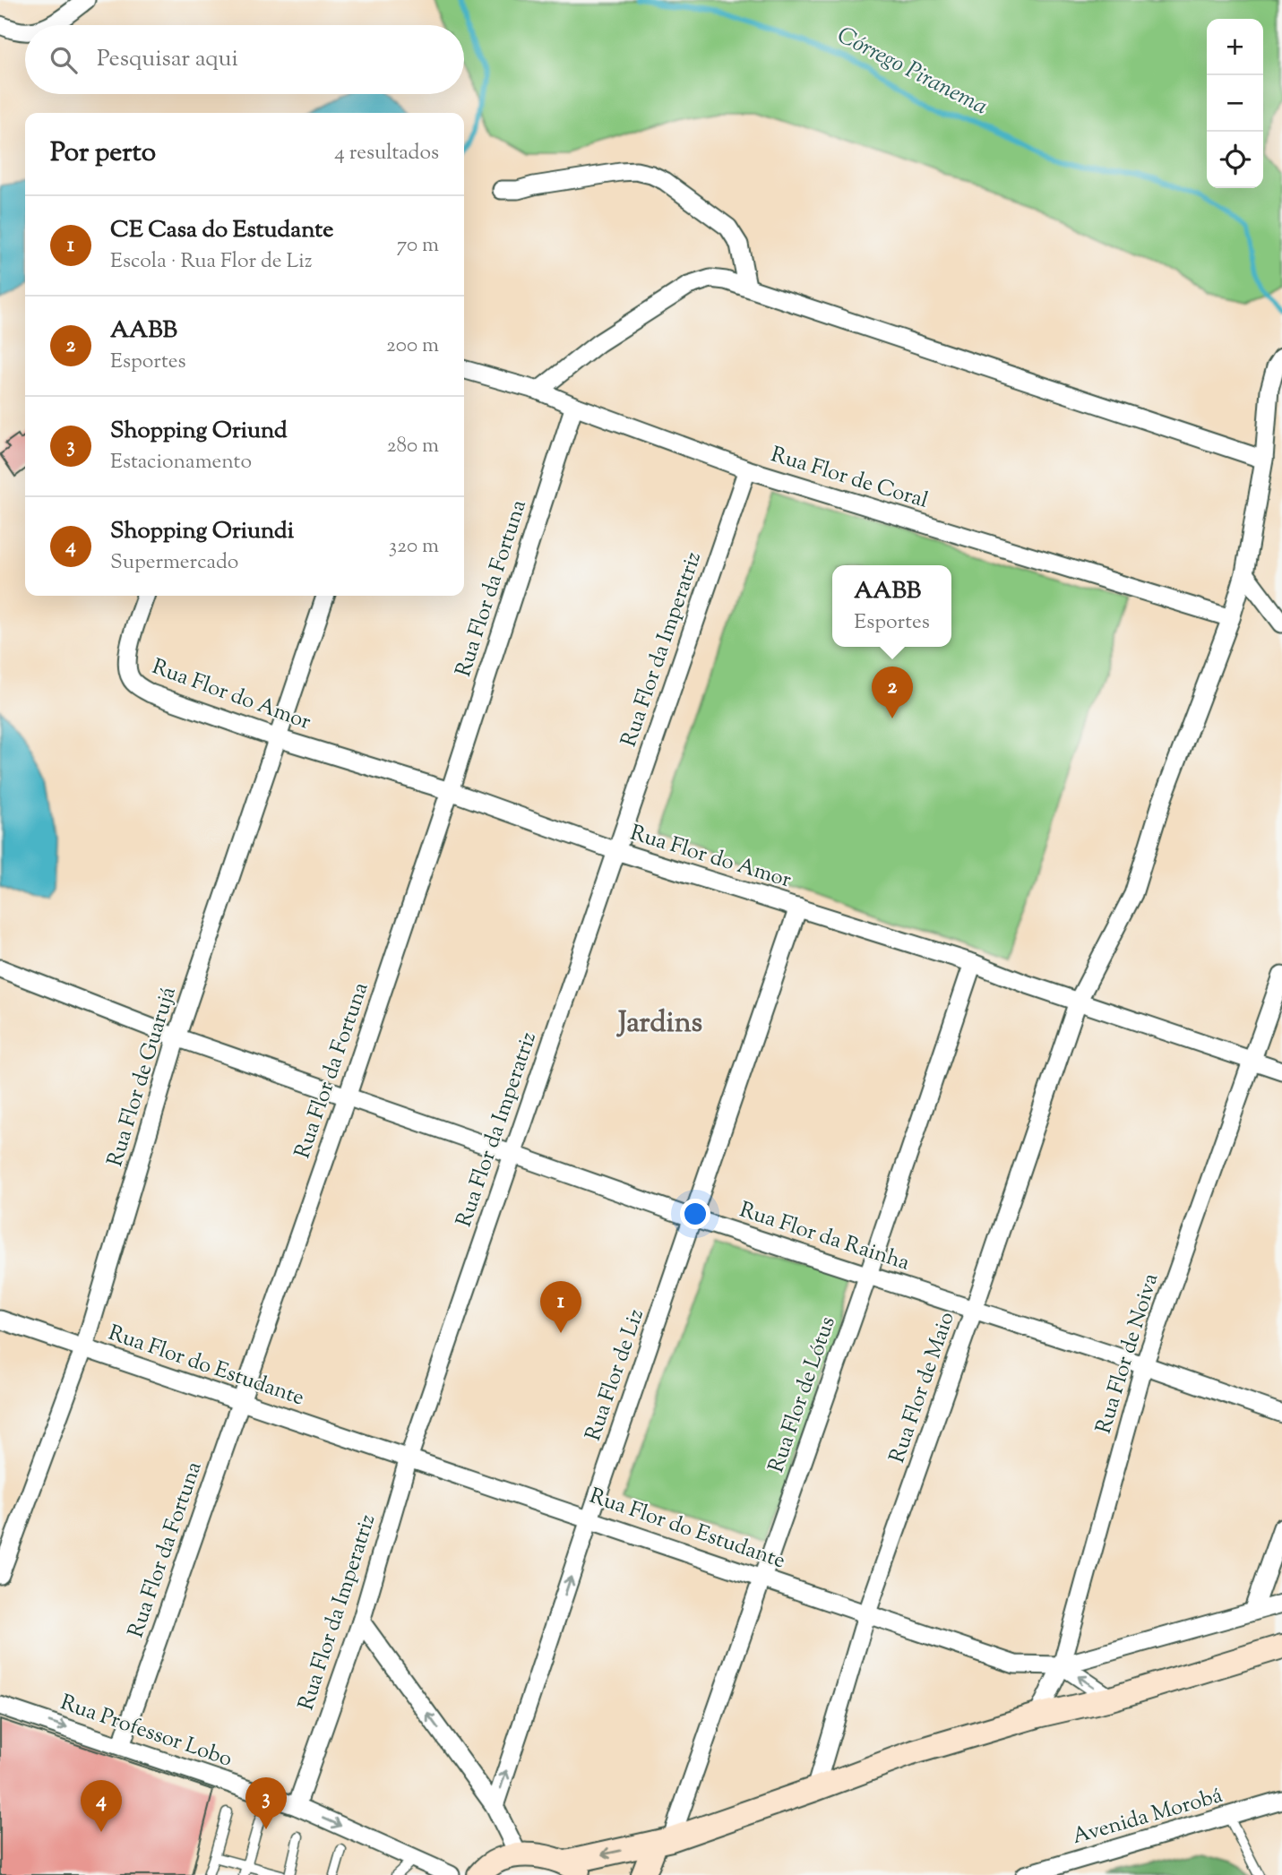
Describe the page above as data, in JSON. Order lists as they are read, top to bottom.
{
  "streets": {
    "street": [
      "Rua Flor de Coral",
      "Rua Flor da Fortuna",
      "Rua Flor da Imperatriz",
      "Rua Flor do Amor",
      "Rua Flor de Guarujá",
      "Rua Flor da Rainha",
      "Rua Flor de Noiva",
      "Rua Flor do Estudante",
      "Rua Flor de Liz",
      "Rua Flor de Maio",
      "Rua Flor de Lótus",
      "Rua Professor Lobo",
      "Avenida Morobá"
    ]
  },
  "crossings": [
    ["Rua Flor de Coral", "Rua Flor da Fortuna"],
    ["Rua Flor de Coral", "Rua Flor da Imperatriz"],
    ["Rua Flor de Coral", "Rua Flor de Maio"],
    ["Rua Flor da Fortuna", "Rua Flor do Amor"],
    ["Rua Flor da Fortuna", "Rua Flor da Rainha"],
    ["Rua Flor da Fortuna", "Rua Flor do Estudante"],
    ["Rua Flor da Fortuna", "Rua Professor Lobo"],
    ["Rua Flor da Imperatriz", "Rua Flor do Amor"],
    ["Rua Flor da Imperatriz", "Rua Flor da Rainha"],
    ["Rua Flor da Imperatriz", "Rua Flor do Estudante"],
    ["Rua Flor da Imperatriz", "Rua Professor Lobo"],
    ["Rua Flor do Amor", "Rua Flor de Guarujá"],
    ["Rua Flor do Amor", "Rua Flor de Noiva"],
    ["Rua Flor do Amor", "Rua Flor de Liz"],
    ["Rua Flor do Amor", "Rua Flor de Maio"],
    ["Rua Flor do Amor", "Rua Flor de Lótus"],
    ["Rua Flor de Guarujá", "Rua Flor da Rainha"],
    ["Rua Flor de Guarujá", "Rua Flor do Estudante"],
    ["Rua Flor da Rainha", "Rua Flor de Noiva"],
    ["Rua Flor da Rainha", "Rua Flor de Liz"],
    ["Rua Flor da Rainha", "Rua Flor de Maio"],
    ["Rua Flor da Rainha", "Rua Flor de Lótus"],
    ["Rua Flor de Noiva", "Rua Flor do Estudante"],
    ["Rua Flor do Estudante", "Rua Flor de Liz"],
    ["Rua Flor do Estudante", "Rua Flor de Maio"],
    ["Rua Flor do Estudante", "Rua Flor de Lótus"]
  ],
  "one_way": ["Rua Professor Lobo"],
  "districts": ["Jardins"],
  "water": ["Córrego Piranema"],
  "page": {
    "map_buttons": ["+", "−"],
    "search": "Pesquisar aqui",
    "heading": ["Por perto", "4 resultados"],
    "list": [
      {
        "mark": "1",
        "name": "CE Casa do Estudante",
        "note": "Escola · Rua Flor de Liz",
        "value": "70 m"
      },
      {
        "mark": "2",
        "name": "AABB",
        "note": "Esportes",
        "value": "200 m"
      },
      {
        "mark": "3",
        "name": "Shopping Oriund",
        "note": "Estacionamento",
        "value": "280 m"
      },
      {
        "mark": "4",
        "name": "Shopping Oriundi",
        "note": "Supermercado",
        "value": "320 m"
      }
    ],
    "popup": ["AABB", "Esportes"],
    "pins": [
      "2",
      "1",
      "3",
      "4"
    ]
  }
}
